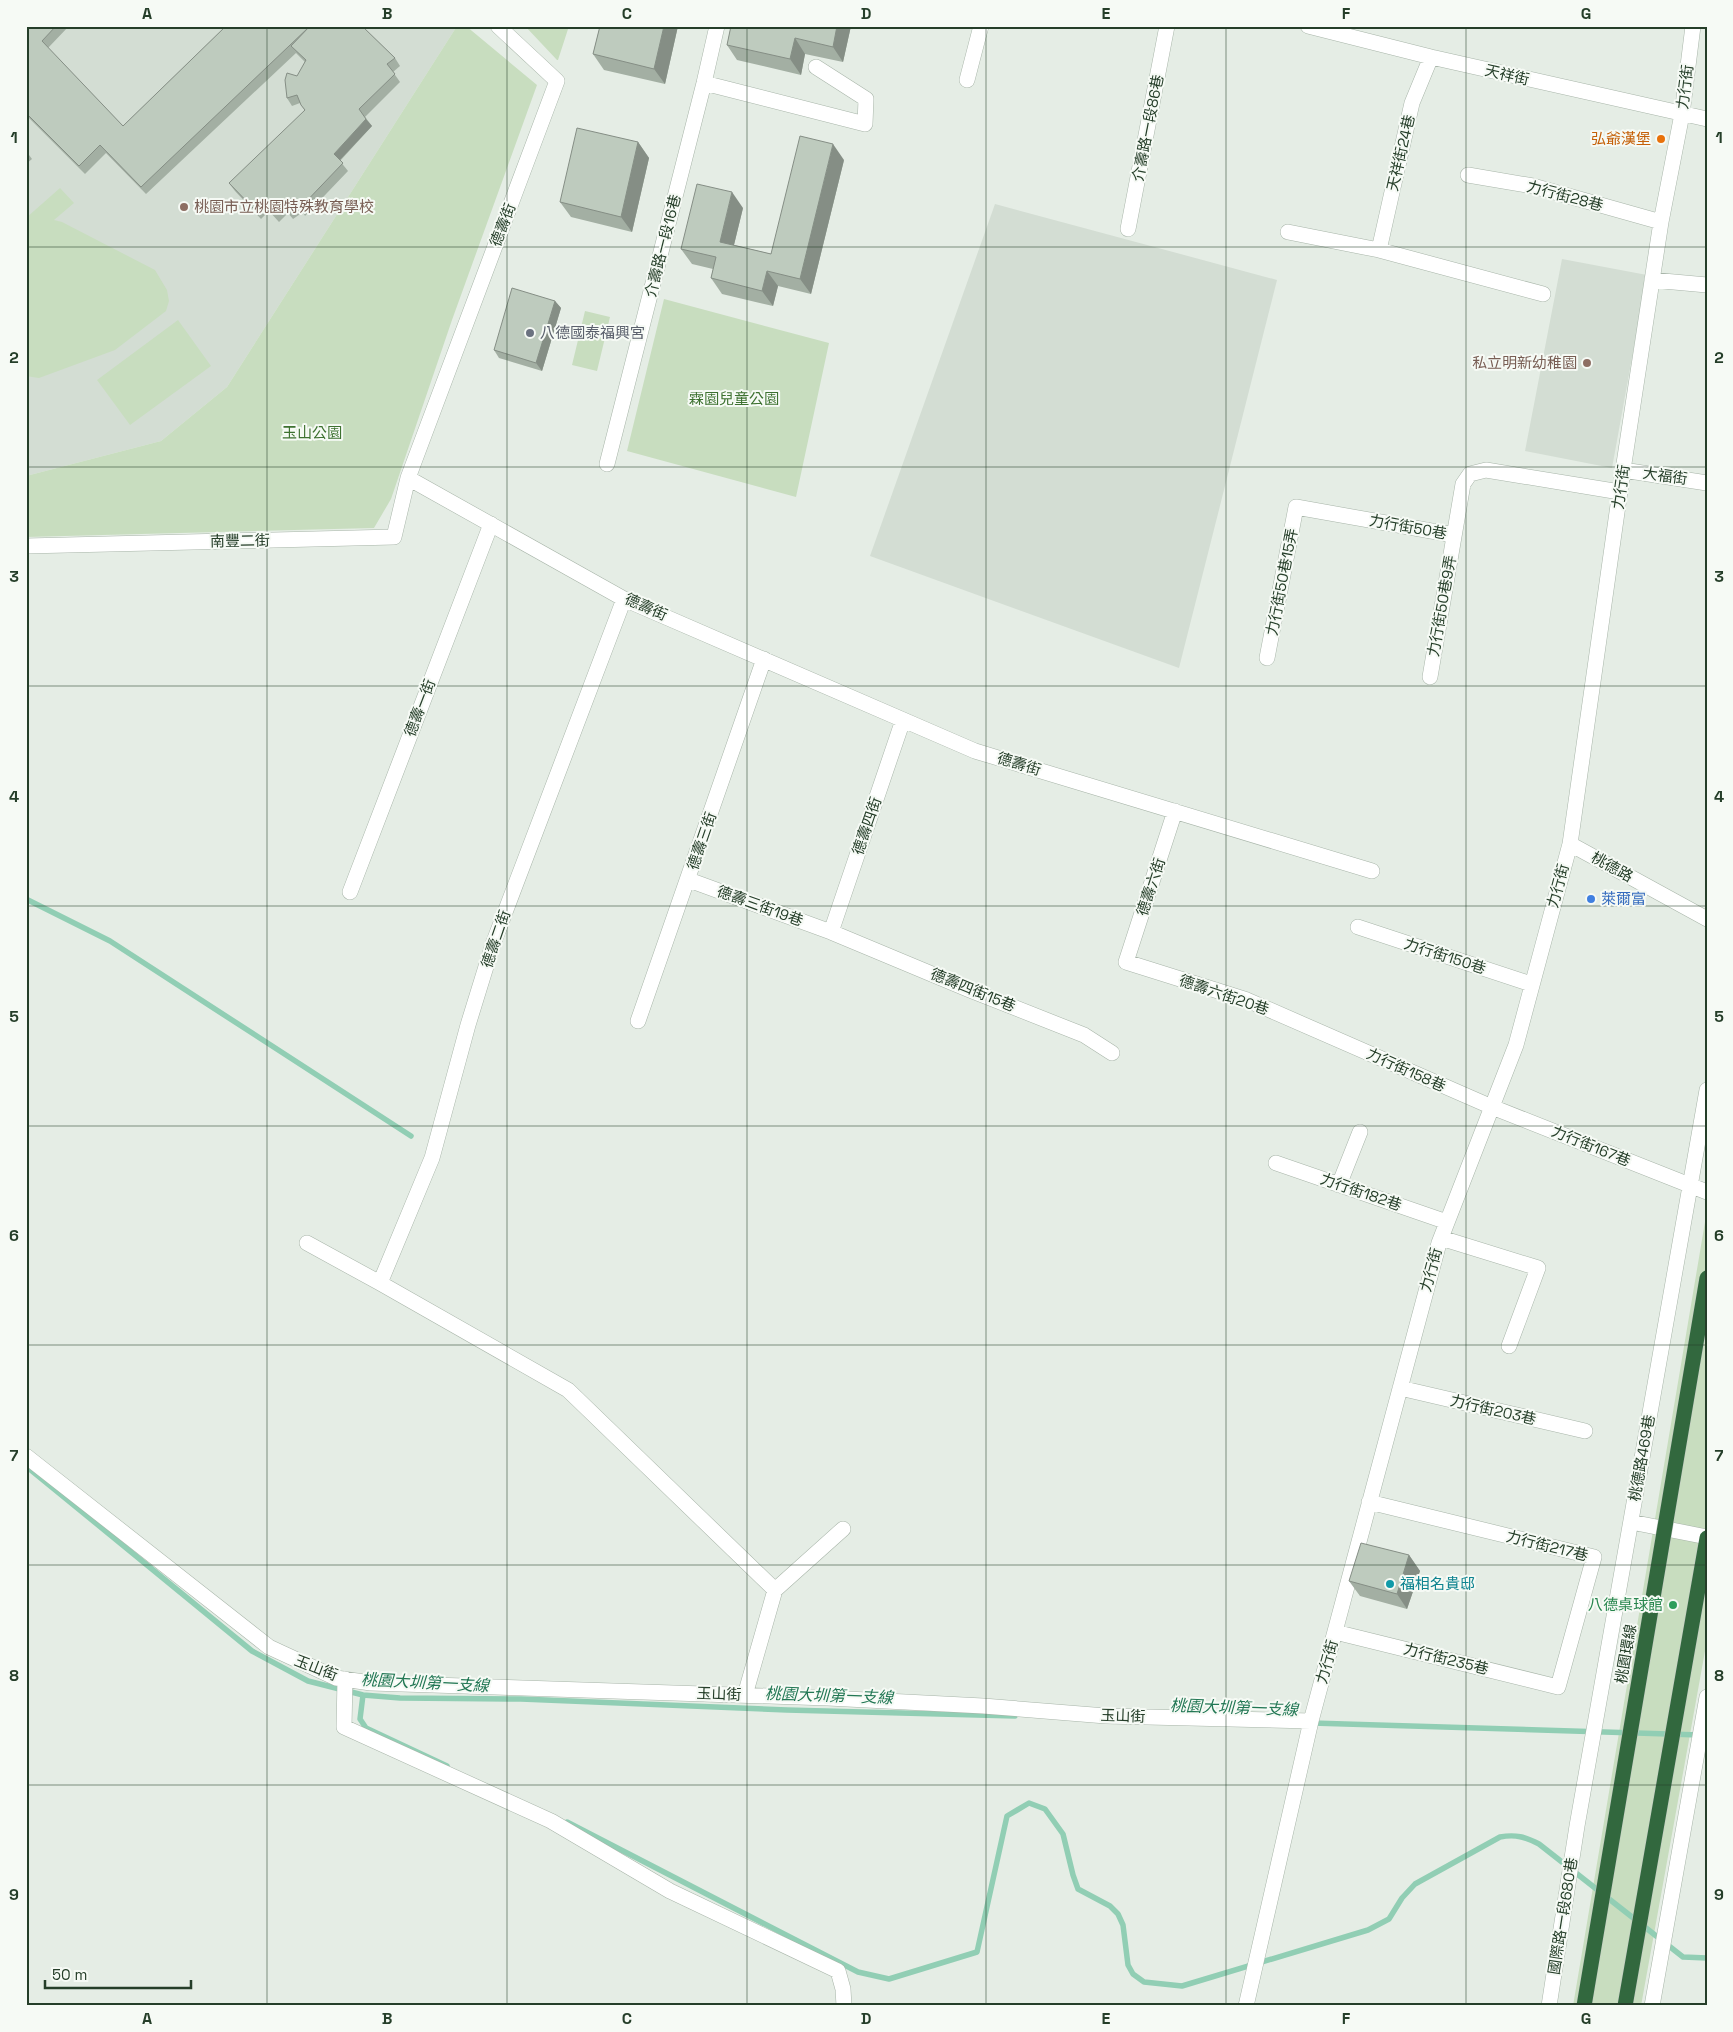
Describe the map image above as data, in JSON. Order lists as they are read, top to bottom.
{
  "streets": {
    "highway": ["桃園環線"],
    "street": [
      "天祥街",
      "力行街",
      "介壽路一段86巷",
      "天祥街24巷",
      "力行街28巷",
      "德壽街",
      "介壽路一段16巷",
      "大福街",
      "力行街50巷",
      "南豐二街",
      "力行街50巷15弄",
      "力行街50巷9弄",
      "德壽一街",
      "德壽四街",
      "德壽三街",
      "桃德路",
      "德壽六街",
      "德壽三街19巷",
      "德壽二街",
      "力行街150巷",
      "德壽四街15巷",
      "德壽六街20巷",
      "力行街158巷",
      "力行街167巷",
      "力行街182巷",
      "力行街203巷",
      "桃德路469巷",
      "力行街217巷",
      "力行街235巷",
      "玉山街",
      "國際路一段680巷"
    ]
  },
  "crossings": [
    ["天祥街", "力行街"],
    ["天祥街", "天祥街24巷"],
    ["力行街", "力行街28巷"],
    ["力行街", "大福街"],
    ["力行街", "力行街50巷"],
    ["力行街", "桃德路"],
    ["力行街", "力行街150巷"],
    ["力行街", "力行街158巷"],
    ["力行街", "力行街167巷"],
    ["力行街", "力行街182巷"],
    ["力行街", "力行街203巷"],
    ["力行街", "力行街217巷"],
    ["力行街", "力行街235巷"],
    ["力行街", "玉山街"],
    ["德壽街", "南豐二街"],
    ["德壽街", "德壽一街"],
    ["德壽街", "德壽四街"],
    ["德壽街", "德壽三街"],
    ["德壽街", "德壽六街"],
    ["德壽街", "德壽二街"],
    ["力行街50巷", "力行街50巷15弄"],
    ["力行街50巷", "力行街50巷9弄"],
    ["德壽四街", "德壽三街19巷"],
    ["德壽四街", "德壽四街15巷"],
    ["德壽三街", "德壽三街19巷"],
    ["德壽六街", "德壽六街20巷"],
    ["德壽三街19巷", "德壽四街15巷"],
    ["德壽六街20巷", "力行街158巷"],
    ["力行街158巷", "力行街167巷"],
    ["力行街167巷", "桃德路469巷"],
    ["桃德路469巷", "國際路一段680巷"],
    ["力行街217巷", "力行街235巷"]
  ],
  "water": ["桃園大圳第一支線"],
  "parks": ["霖園兒童公園", "玉山公園"],
  "places": [
    "弘爺漢堡",
    "桃園市立桃園特殊教育學校",
    "八德國泰福興宮",
    "私立明新幼稚園",
    "萊爾富",
    "福相名貴邸",
    "八德桌球館"
  ],
  "scale_bar": "50 m",
  "grid": {
    "columns": [
      "A",
      "B",
      "C",
      "D",
      "E",
      "F",
      "G"
    ],
    "rows": [
      "1",
      "2",
      "3",
      "4",
      "5",
      "6",
      "7",
      "8",
      "9"
    ]
  }
}
